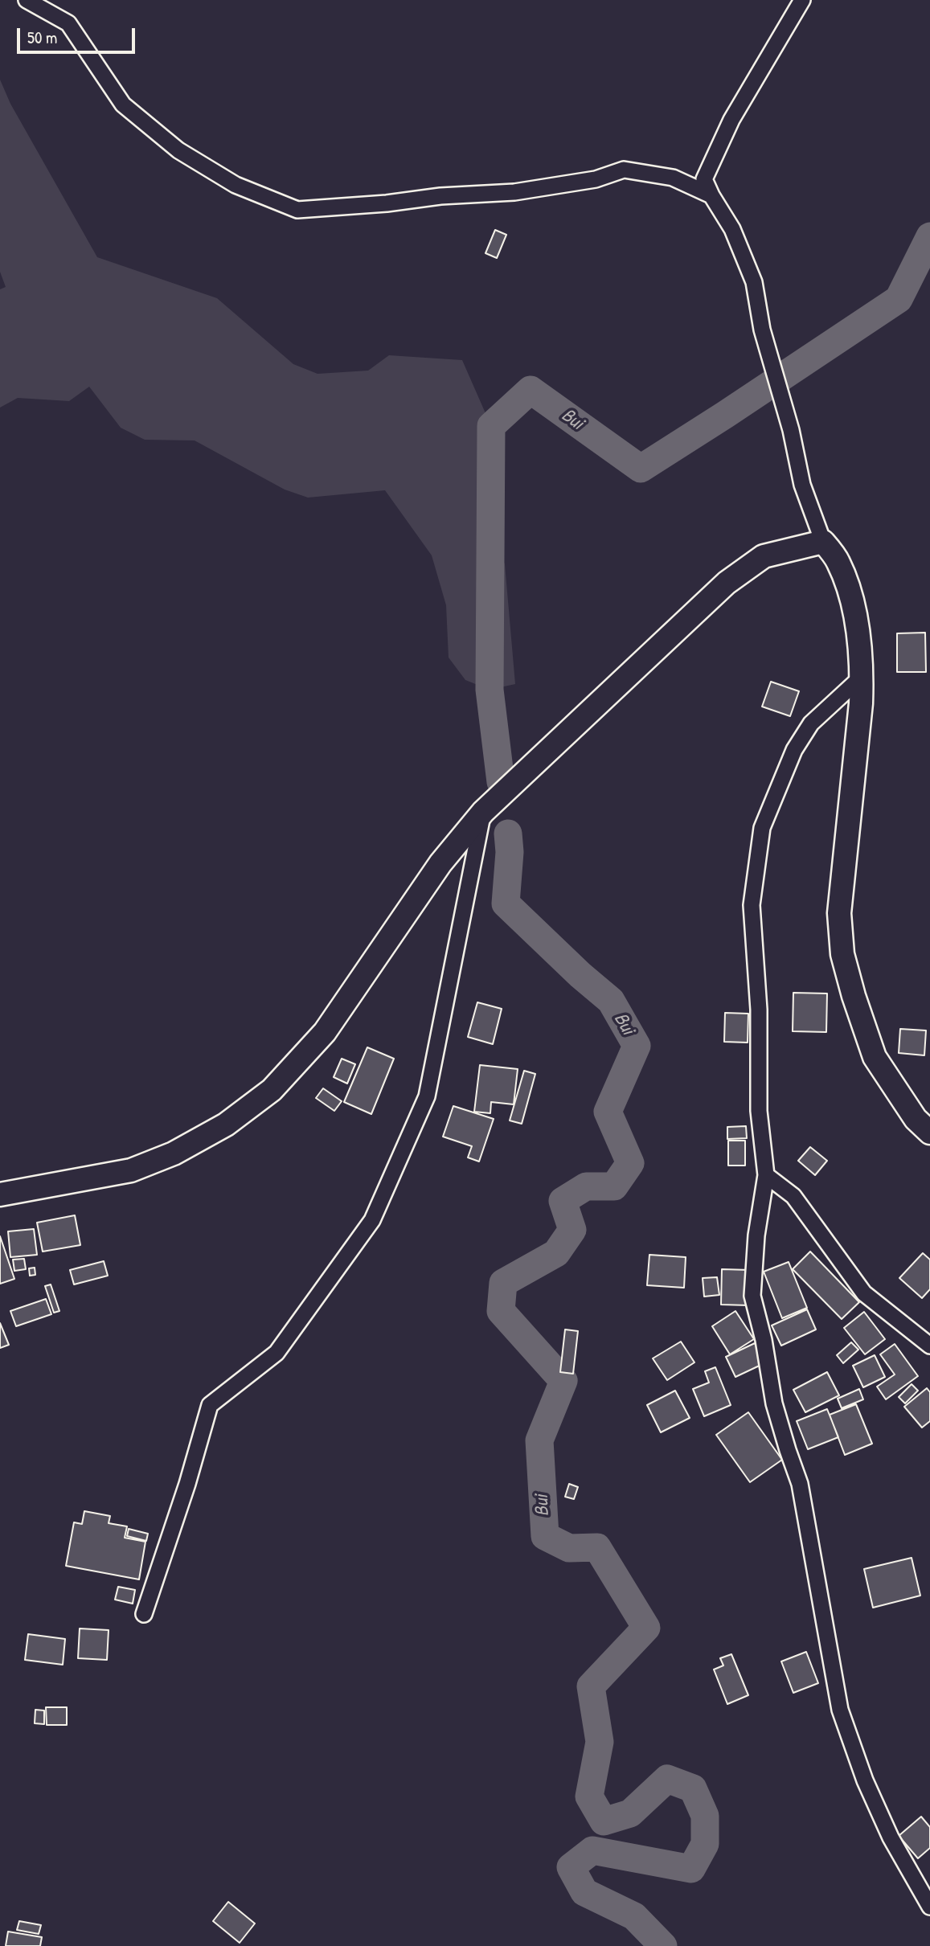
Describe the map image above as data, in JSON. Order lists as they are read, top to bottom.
{
  "water": ["Bui"],
  "scale_bar": "50 m"
}
